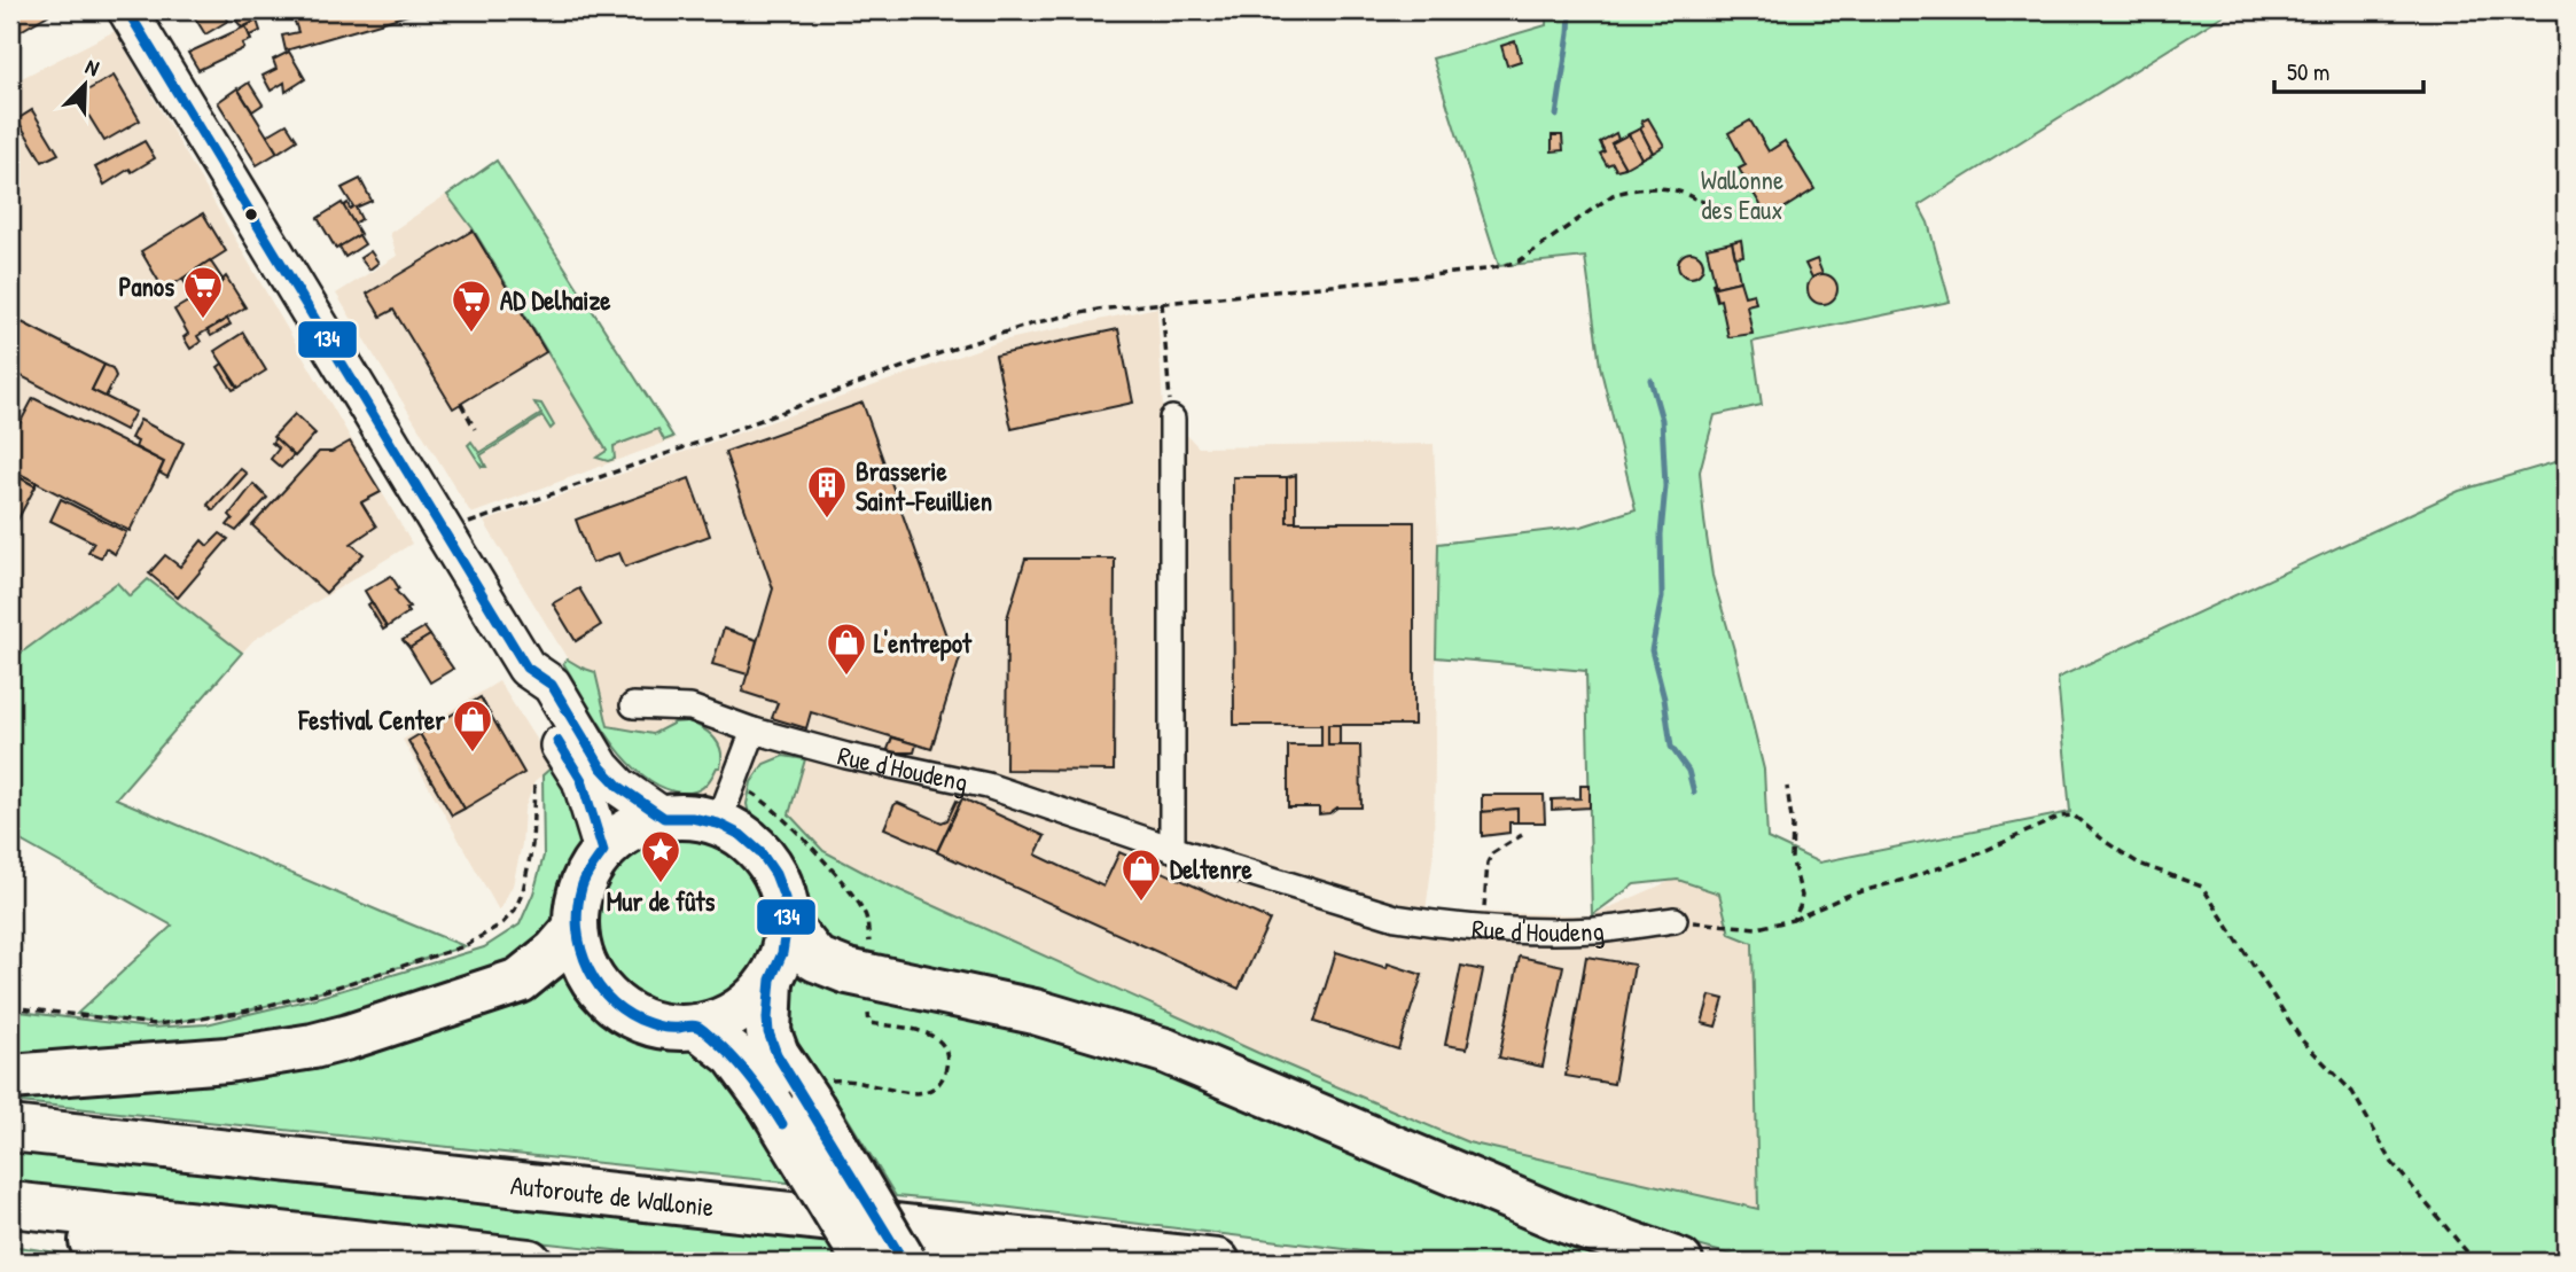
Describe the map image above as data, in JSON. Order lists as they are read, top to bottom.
{
  "streets": {
    "highway": ["Autoroute de Wallonie"],
    "street": ["Rue d'Houdeng"]
  },
  "parks": ["Wallonne des Eaux"],
  "places": {
    "supermarket": ["Panos", "AD Delhaize"],
    "building": ["Brasserie Saint-Feuillien"],
    "shop": ["L'entrepot", "Festival Center", "Deltenre"],
    "place": ["Mur de fûts"]
  },
  "lines": ["transit line 134"],
  "scale_bar": "50 m",
  "north": "top right"
}
